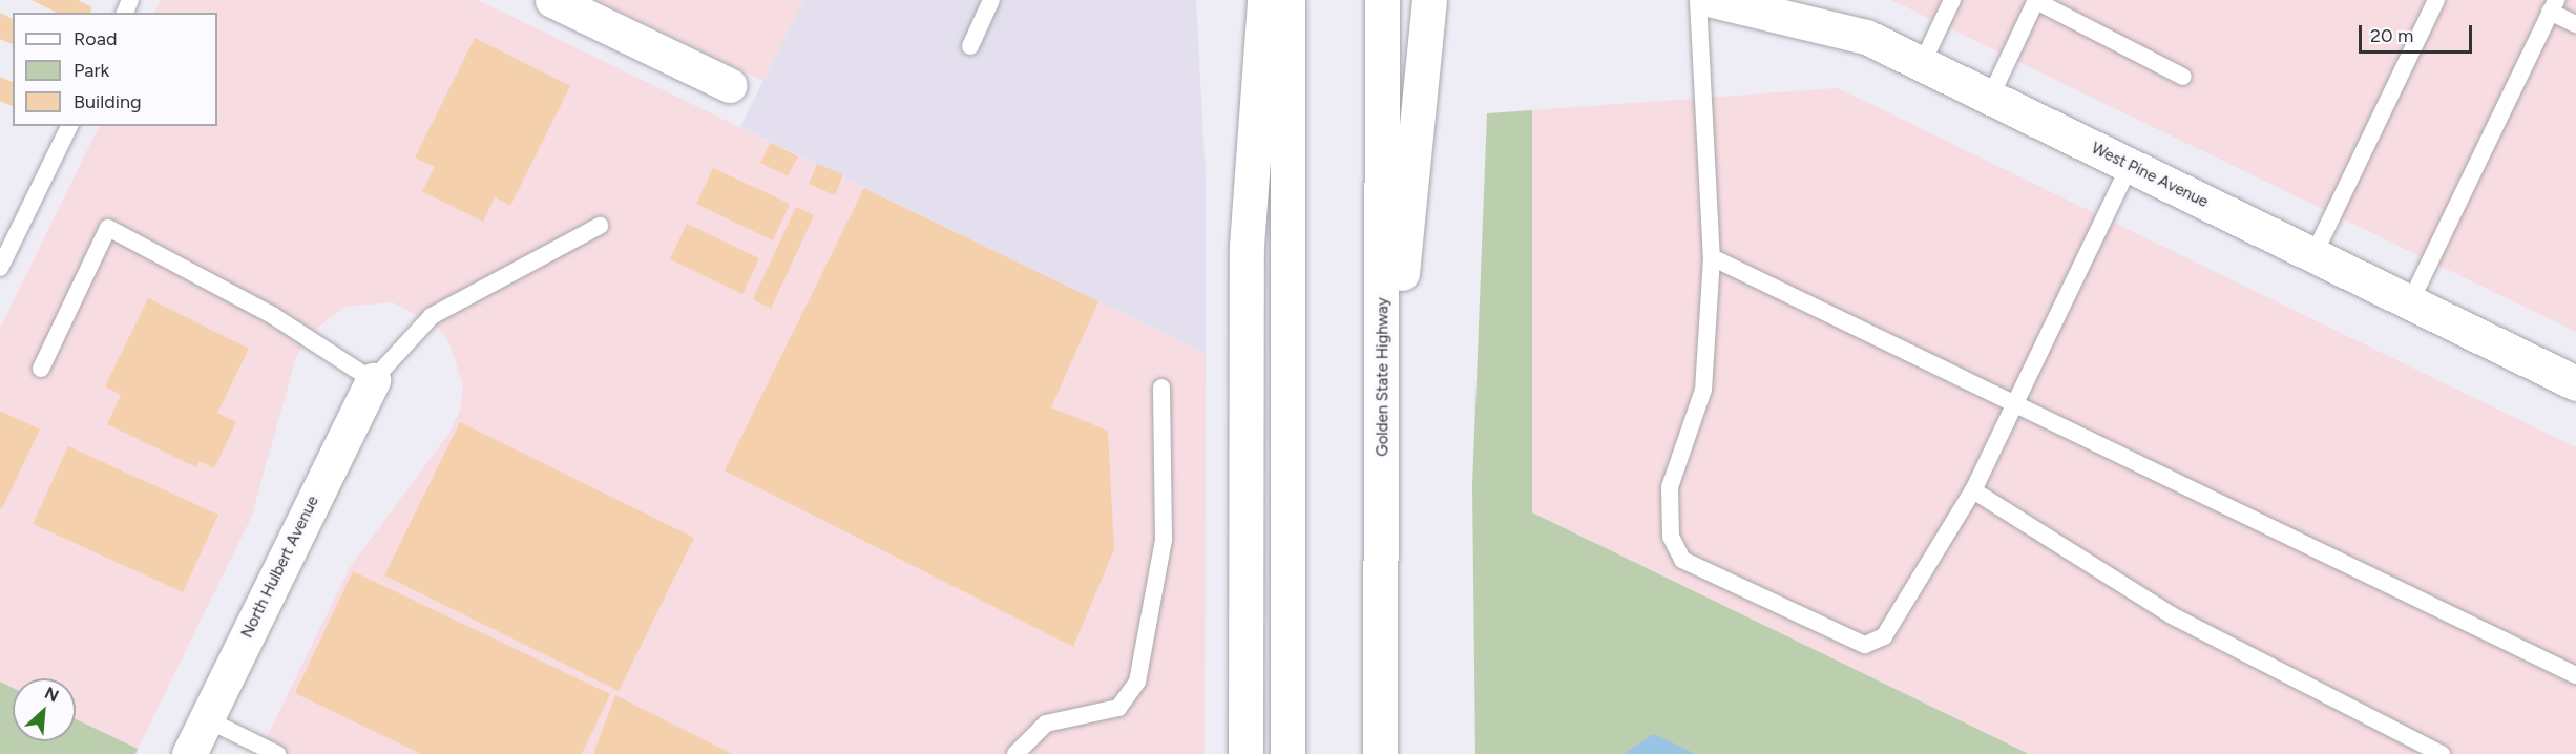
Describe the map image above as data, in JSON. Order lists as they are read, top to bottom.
{
  "streets": {
    "main road": ["West Pine Avenue", "Golden State Highway", "North Hulbert Avenue"]
  },
  "legend": ["Road", "Park", "Building"],
  "scale_bar": "20 m",
  "north": "top right"
}
